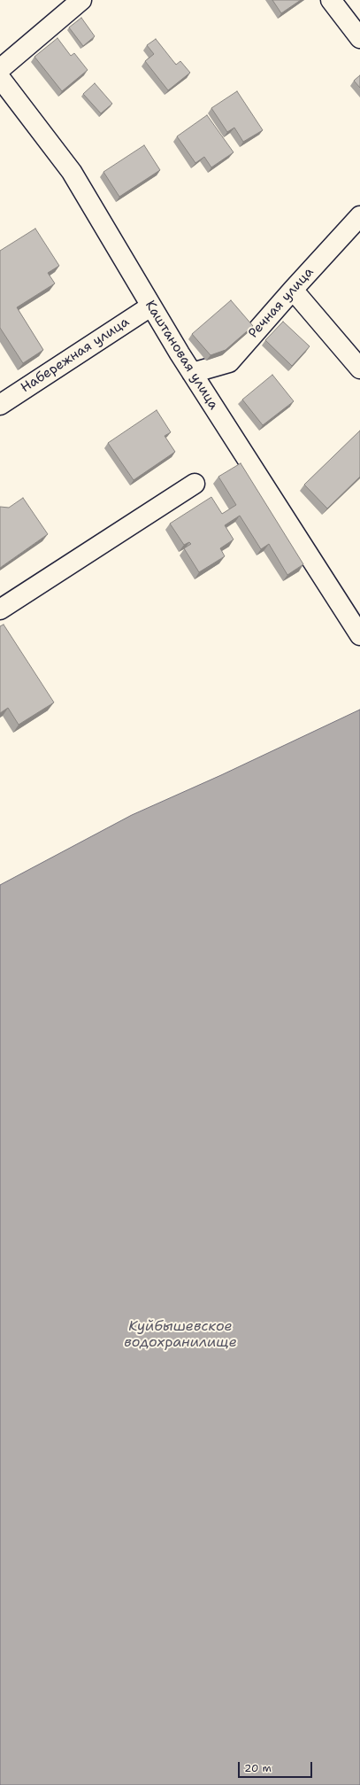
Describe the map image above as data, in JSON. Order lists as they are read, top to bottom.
{
  "streets": {
    "street": ["Речная улица", "Набережная улица", "Каштановая улица"]
  },
  "crossings": [
    ["Речная улица", "Каштановая улица"],
    ["Набережная улица", "Каштановая улица"]
  ],
  "water": ["Куйбышевское водохранилище"],
  "scale_bar": "20 m"
}
